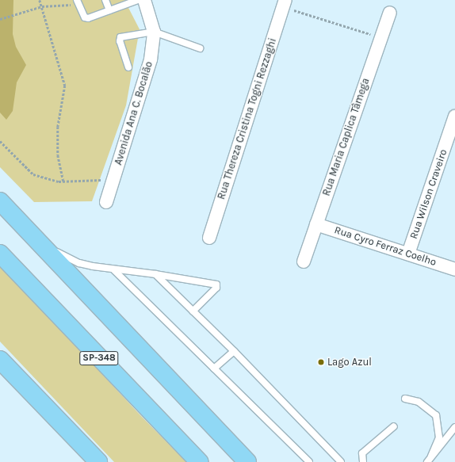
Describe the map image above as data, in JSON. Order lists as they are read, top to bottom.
{
  "streets": {
    "highway": ["SP-348"],
    "street": [
      "Avenida Ana C. Bocalão",
      "Rua Thereza Cristina Togni Rezzaghi",
      "Rua Maria Caplica Tâmega",
      "Rua Wilson Craveiro",
      "Rua Cyro Ferraz Coelho"
    ]
  },
  "crossings": [
    ["Rua Maria Caplica Tâmega", "Rua Cyro Ferraz Coelho"],
    ["Rua Wilson Craveiro", "Rua Cyro Ferraz Coelho"]
  ],
  "places": ["Lago Azul"]
}
